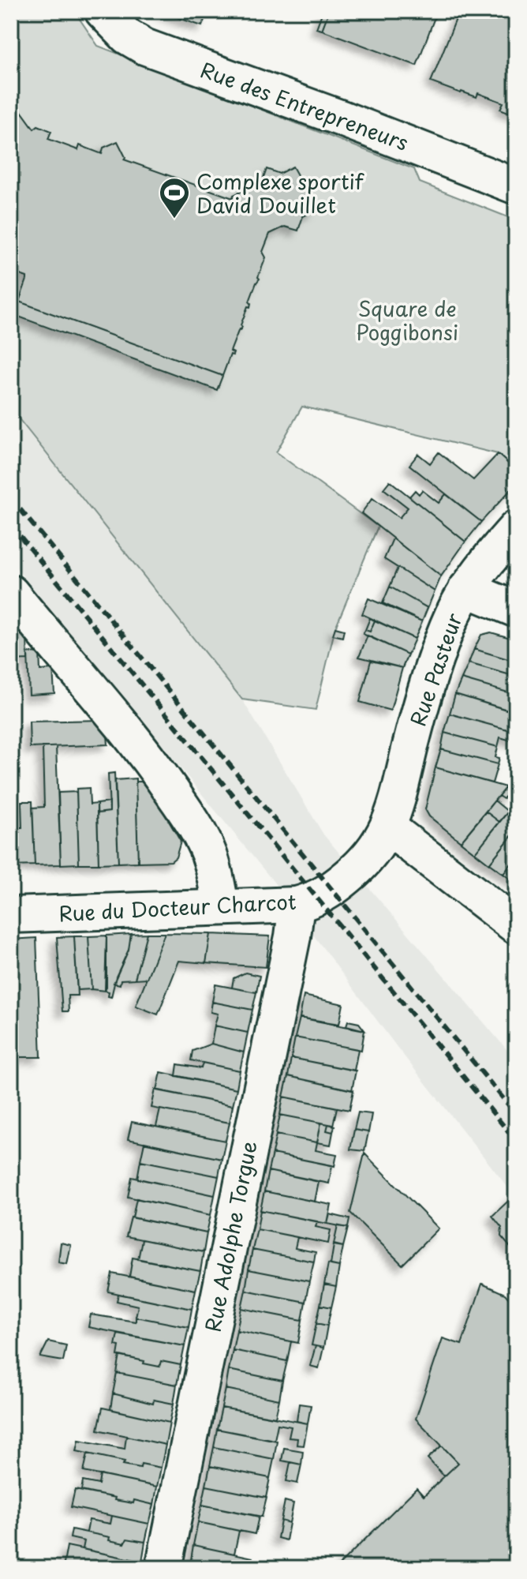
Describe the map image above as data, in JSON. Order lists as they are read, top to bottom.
{
  "streets": {
    "street": [
      "Rue des Entrepreneurs",
      "Rue Pasteur",
      "Rue du Docteur Charcot",
      "Rue Adolphe Torgue"
    ]
  },
  "crossings": [
    ["Rue Pasteur", "Rue du Docteur Charcot"],
    ["Rue du Docteur Charcot", "Rue Adolphe Torgue"]
  ],
  "parks": ["Square de Poggibonsi"],
  "places": {
    "sports": ["Complexe sportif David Douillet"]
  }
}
